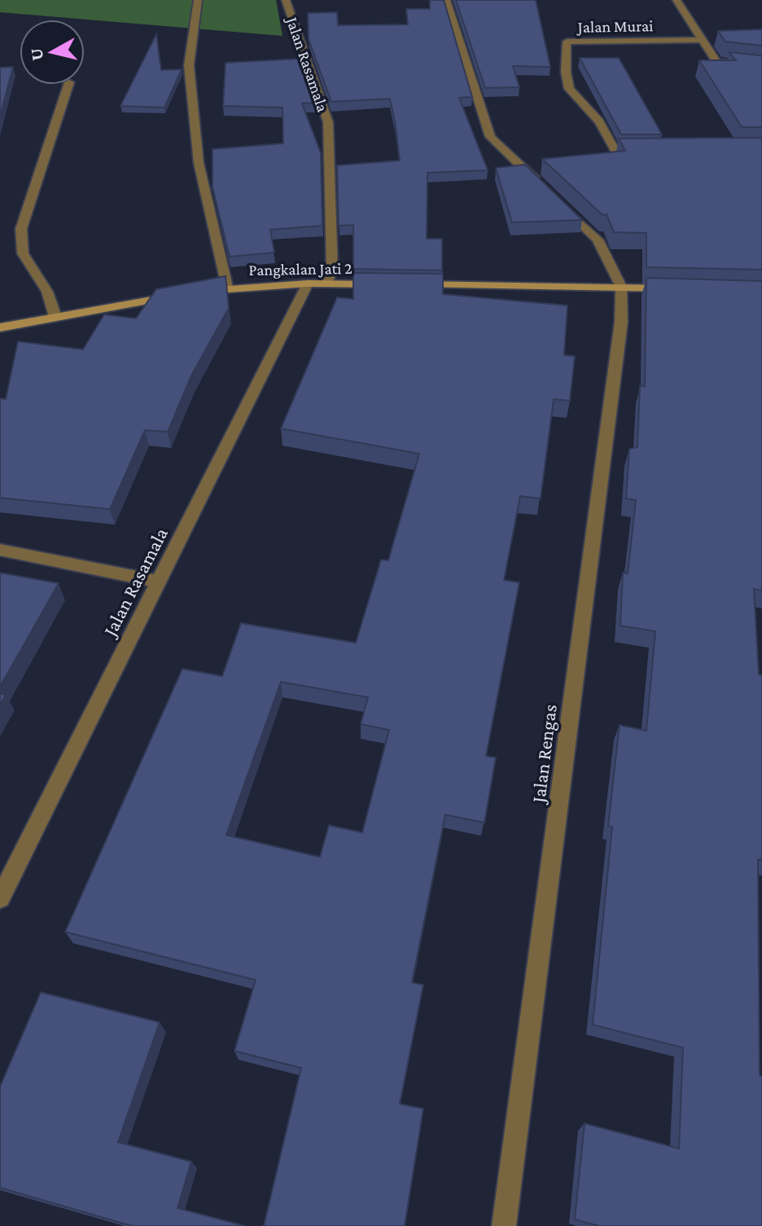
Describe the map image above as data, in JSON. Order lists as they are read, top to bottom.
{
  "streets": {
    "street": [
      "Jalan Murai",
      "Jalan Rasamala",
      "Pangkalan Jati 2",
      "Jalan Rengas"
    ]
  },
  "crossings": [
    ["Jalan Rasamala", "Pangkalan Jati 2"],
    ["Pangkalan Jati 2", "Jalan Rengas"]
  ],
  "north": "left"
}
